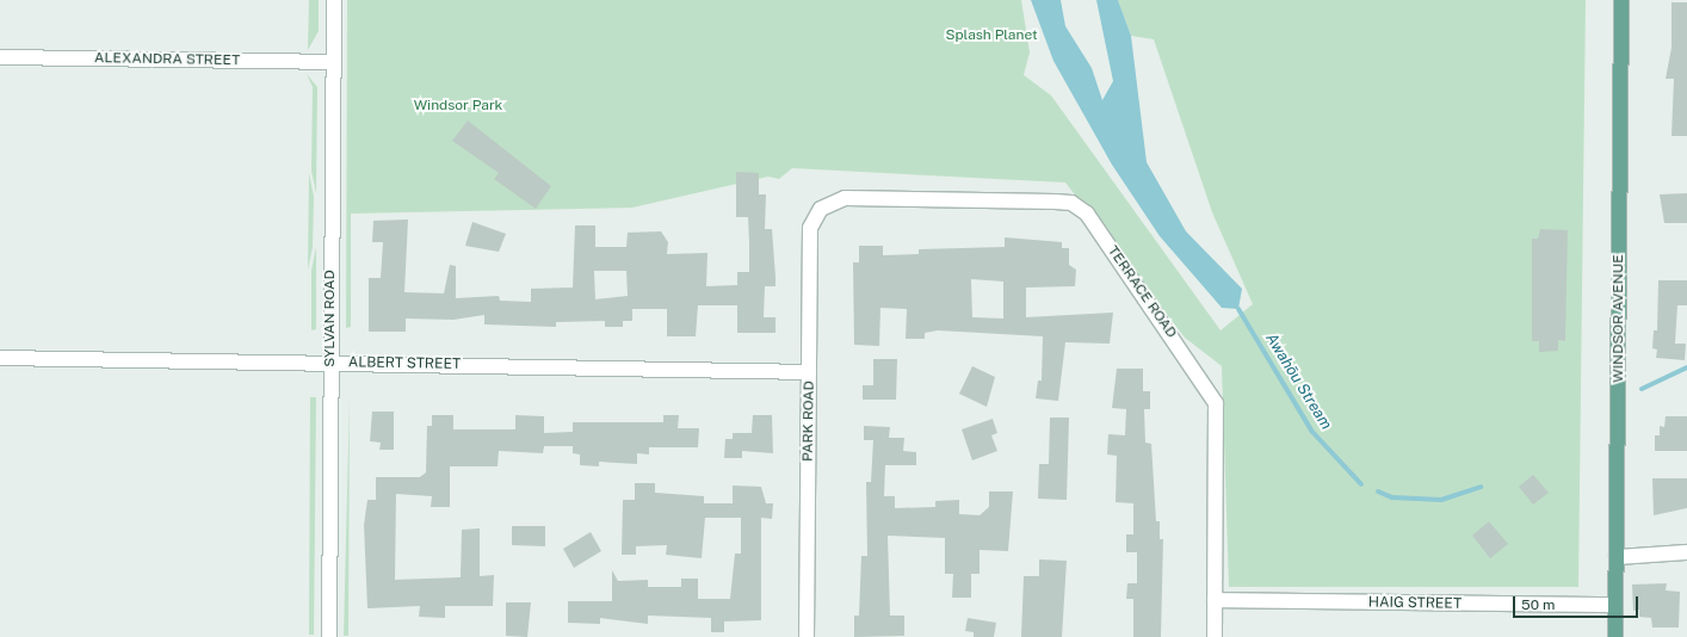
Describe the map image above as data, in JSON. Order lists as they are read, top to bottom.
{
  "streets": {
    "main road": ["WINDSOR AVENUE"],
    "street": [
      "ALEXANDRA STREET",
      "TERRACE ROAD",
      "SYLVAN ROAD",
      "ALBERT STREET",
      "PARK ROAD",
      "HAIG STREET"
    ]
  },
  "crossings": [
    ["ALEXANDRA STREET", "SYLVAN ROAD"],
    ["TERRACE ROAD", "PARK ROAD"],
    ["TERRACE ROAD", "HAIG STREET"],
    ["SYLVAN ROAD", "ALBERT STREET"],
    ["WINDSOR AVENUE", "HAIG STREET"],
    ["ALBERT STREET", "PARK ROAD"]
  ],
  "water": ["Awahōu Stream"],
  "parks": ["Splash Planet", "Windsor Park"],
  "scale_bar": "50 m"
}
